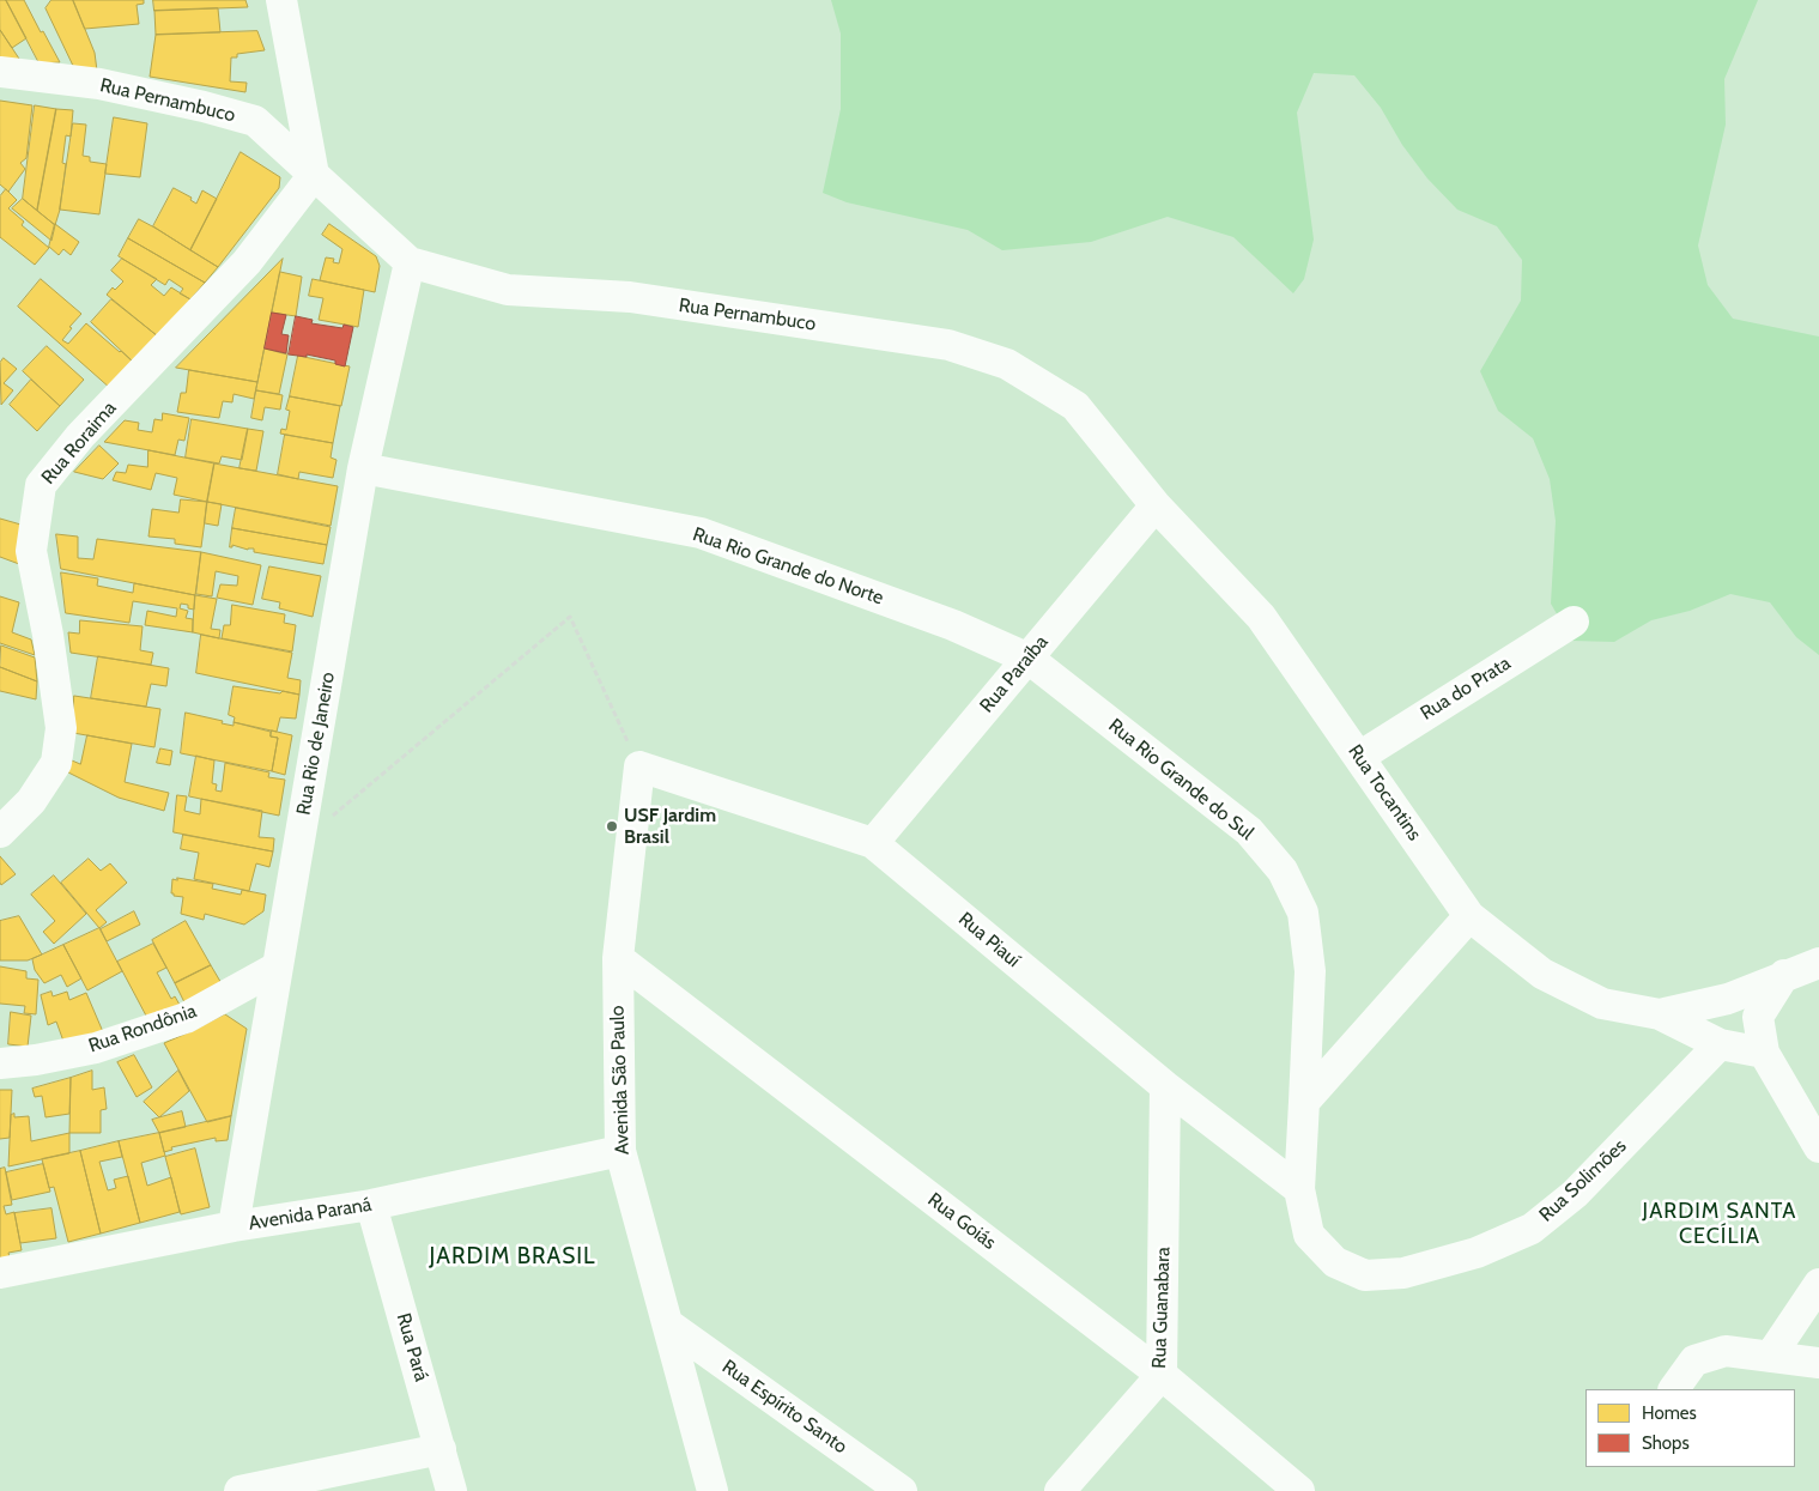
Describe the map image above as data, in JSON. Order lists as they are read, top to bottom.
{
  "streets": {
    "street": [
      "Rua Pernambuco",
      "Rua Roraima",
      "Rua Rio Grande do Norte",
      "Rua Paraíba",
      "Rua do Prata",
      "Rua Rio de Janeiro",
      "Rua Rio Grande do Sul",
      "Rua Tocantins",
      "Rua Piauí",
      "Rua Rondônia",
      "Avenida São Paulo",
      "Rua Solimões",
      "Avenida Paraná",
      "Rua Goiás",
      "Rua Guanabara",
      "Rua Pará",
      "Rua Espírito Santo"
    ]
  },
  "crossings": [
    ["Rua Pernambuco", "Rua Roraima"],
    ["Rua Pernambuco", "Rua Paraíba"],
    ["Rua Pernambuco", "Rua Rio de Janeiro"],
    ["Rua Pernambuco", "Rua Tocantins"],
    ["Rua Rio Grande do Norte", "Rua Paraíba"],
    ["Rua Rio Grande do Norte", "Rua Rio de Janeiro"],
    ["Rua Rio Grande do Norte", "Rua Rio Grande do Sul"],
    ["Rua Paraíba", "Rua Rio Grande do Sul"],
    ["Rua Paraíba", "Rua Tocantins"],
    ["Rua Paraíba", "Rua Piauí"],
    ["Rua do Prata", "Rua Tocantins"],
    ["Rua Rio de Janeiro", "Rua Rondônia"],
    ["Rua Rio de Janeiro", "Avenida Paraná"],
    ["Rua Rio Grande do Sul", "Rua Solimões"],
    ["Rua Tocantins", "Rua Solimões"],
    ["Rua Piauí", "Avenida São Paulo"],
    ["Rua Piauí", "Rua Solimões"],
    ["Rua Piauí", "Rua Guanabara"],
    ["Avenida São Paulo", "Avenida Paraná"],
    ["Avenida São Paulo", "Rua Goiás"],
    ["Avenida São Paulo", "Rua Espírito Santo"],
    ["Avenida Paraná", "Rua Pará"],
    ["Rua Goiás", "Rua Guanabara"]
  ],
  "districts": ["JARDIM SANTA CECÍLIA", "JARDIM BRASIL"],
  "places": ["USF Jardim Brasil"],
  "legend": ["Homes", "Shops"]
}
